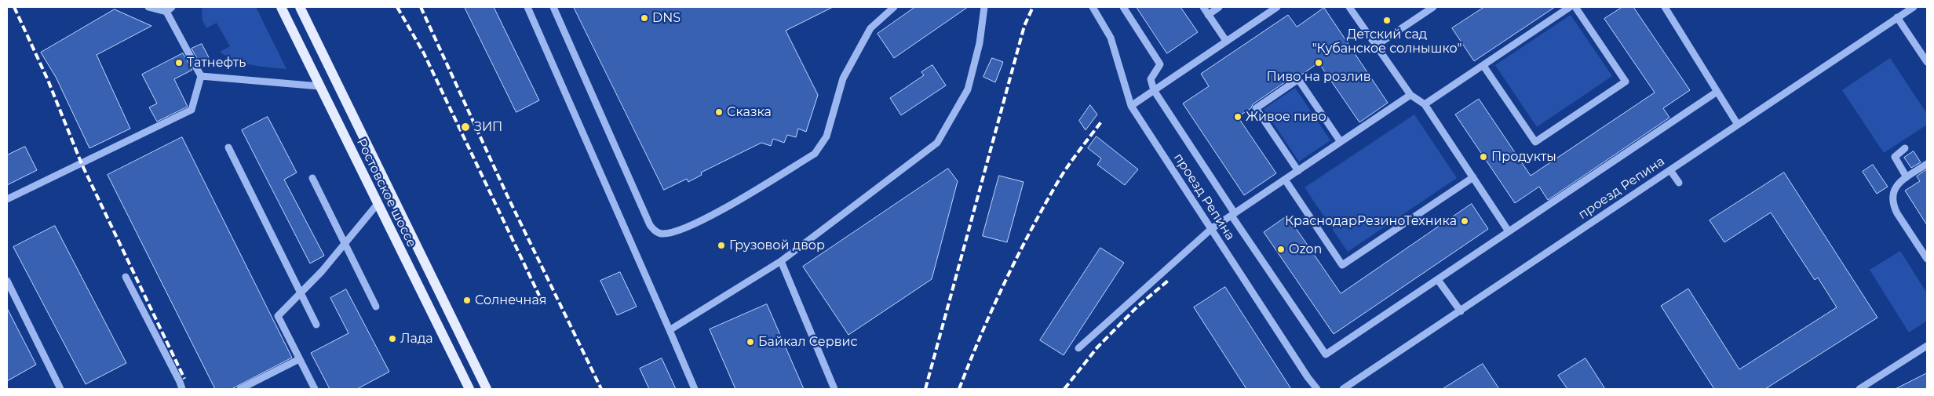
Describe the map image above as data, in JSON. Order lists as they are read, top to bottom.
{
  "streets": {
    "main road": ["Ростовское шоссе"],
    "street": ["проезд Репина"]
  },
  "places": [
    "DNS",
    "Детский сад \"Кубанское солнышко\"",
    "Татнефть",
    "Пиво на розлив",
    "Сказка",
    "Живое пиво",
    "ЗИП",
    "Продукты",
    "КраснодарРезиноТехника",
    "Грузовой двор",
    "Ozon",
    "Солнечная",
    "Лада",
    "Байкал Сервис"
  ]
}
